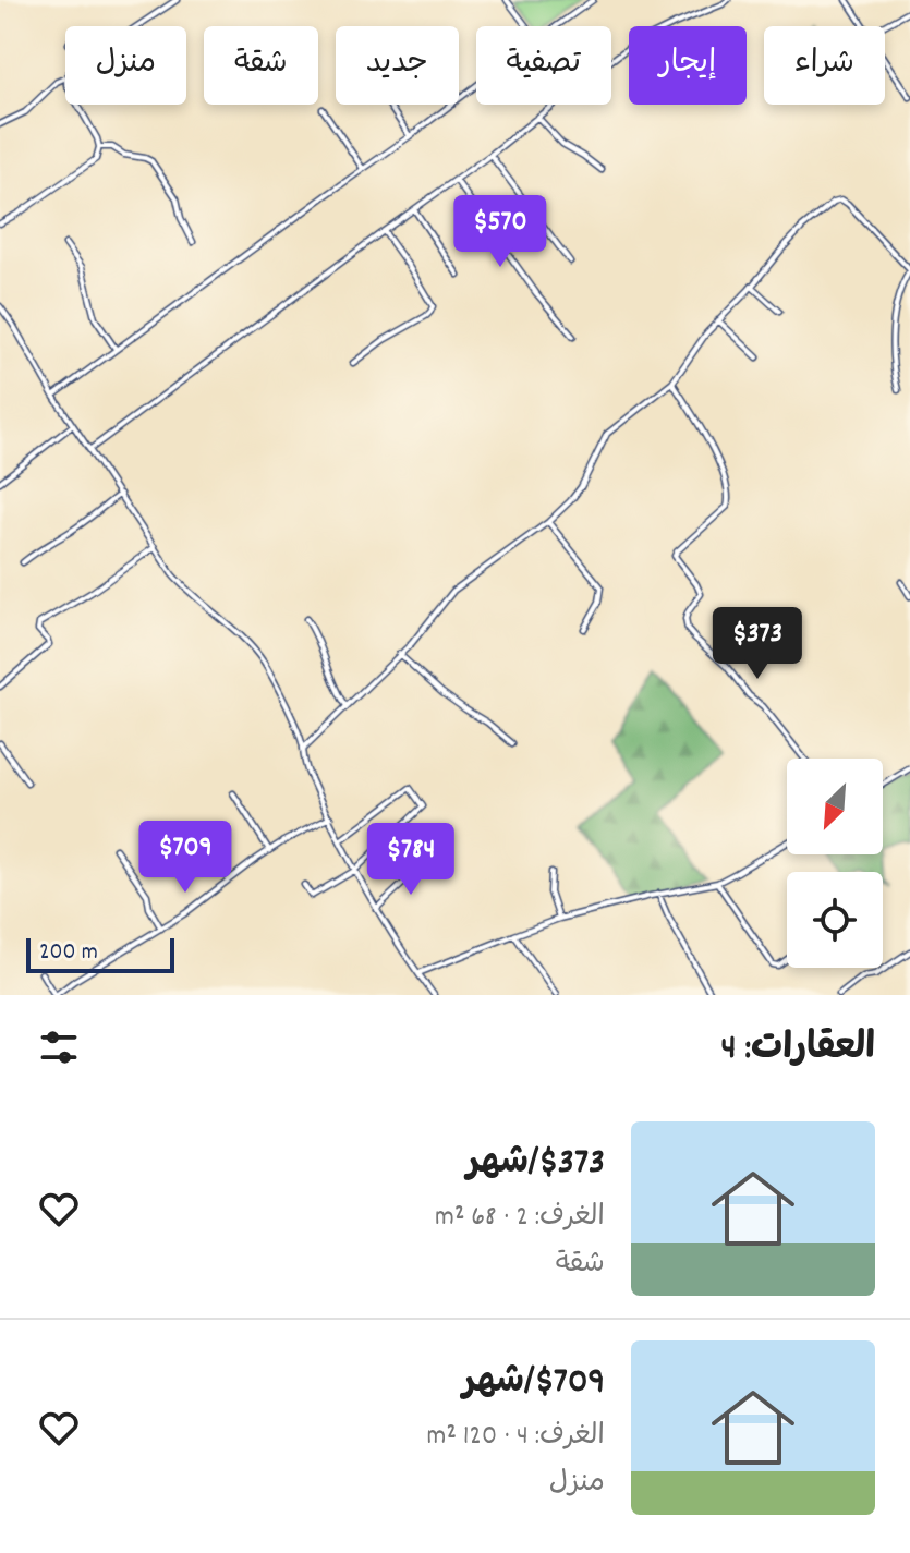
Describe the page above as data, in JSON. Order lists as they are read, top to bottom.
{
  "scale_bar": "200 m",
  "north": "bottom left",
  "page": {
    "chip": [
      "شراء",
      "إيجار",
      "تصفية",
      "جديد",
      "شقة",
      "منزل"
    ],
    "price": [
      "$570",
      "$373",
      "$709",
      "$784"
    ],
    "scale": "200 m",
    "heading": "العقارات: 4",
    "list": [
      {
        "name": "$373/شهر",
        "note": "الغرف: 2 · 68 m² · شقة"
      },
      {
        "name": "$709/شهر",
        "note": "الغرف: 4 · 120 m² · منزل"
      }
    ]
  }
}
